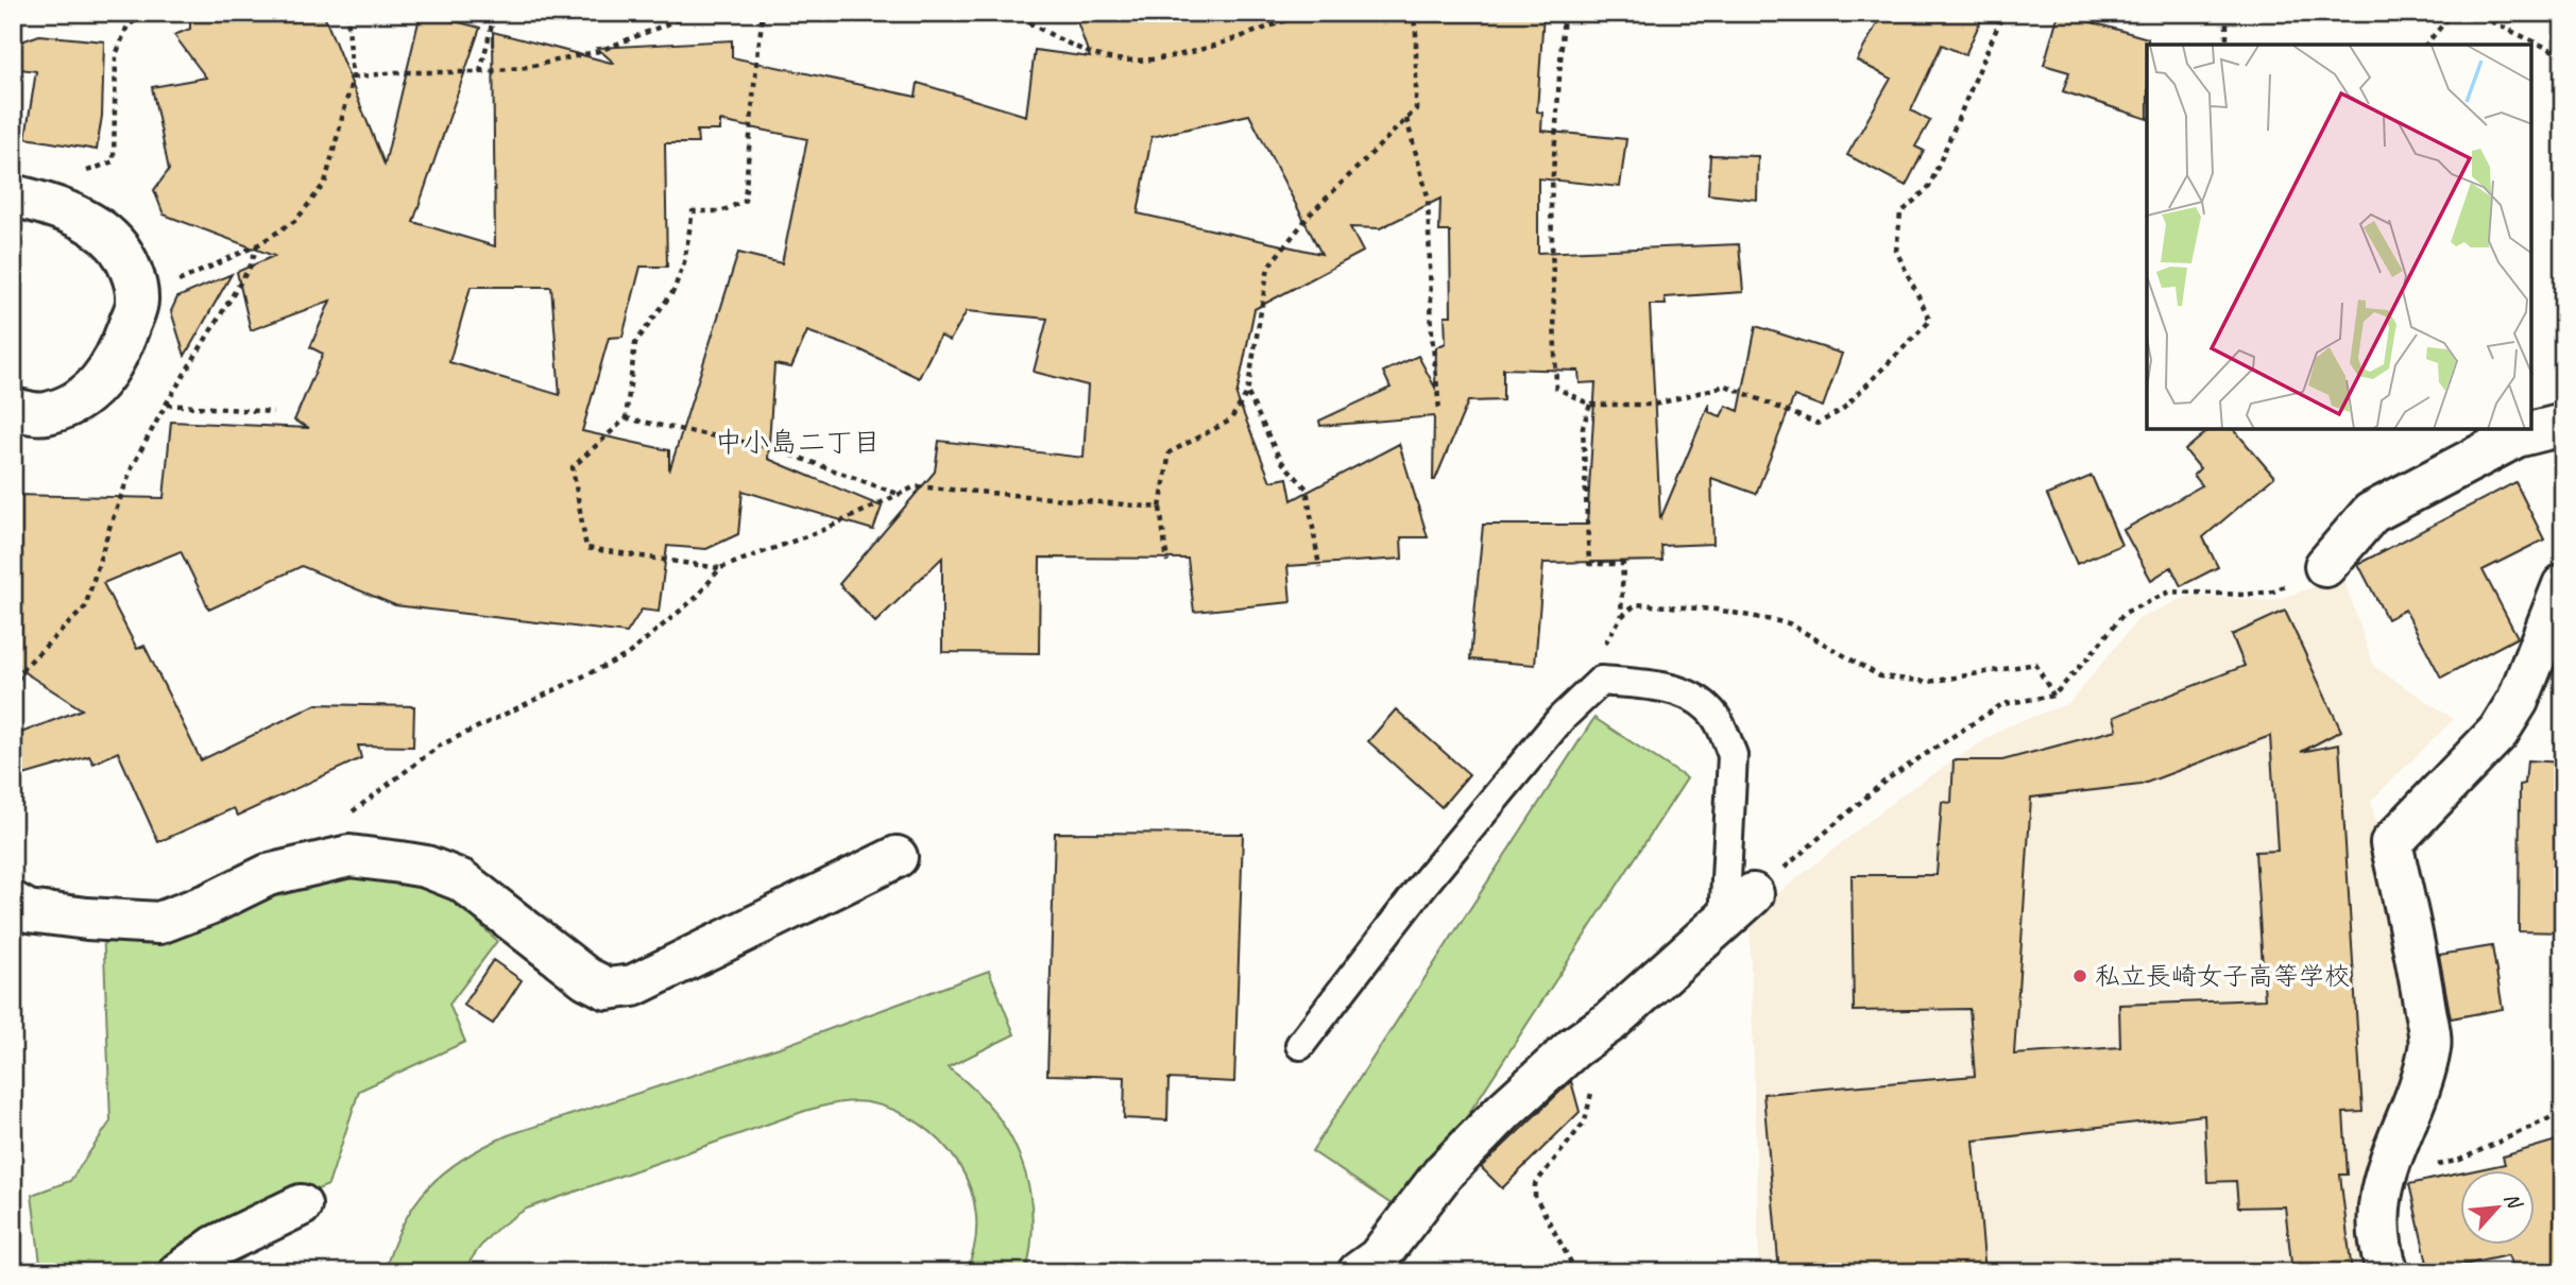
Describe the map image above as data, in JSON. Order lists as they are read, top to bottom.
{
  "districts": ["中小島二丁目"],
  "places": ["私立長崎女子高等学校"],
  "north": "top right"
}
